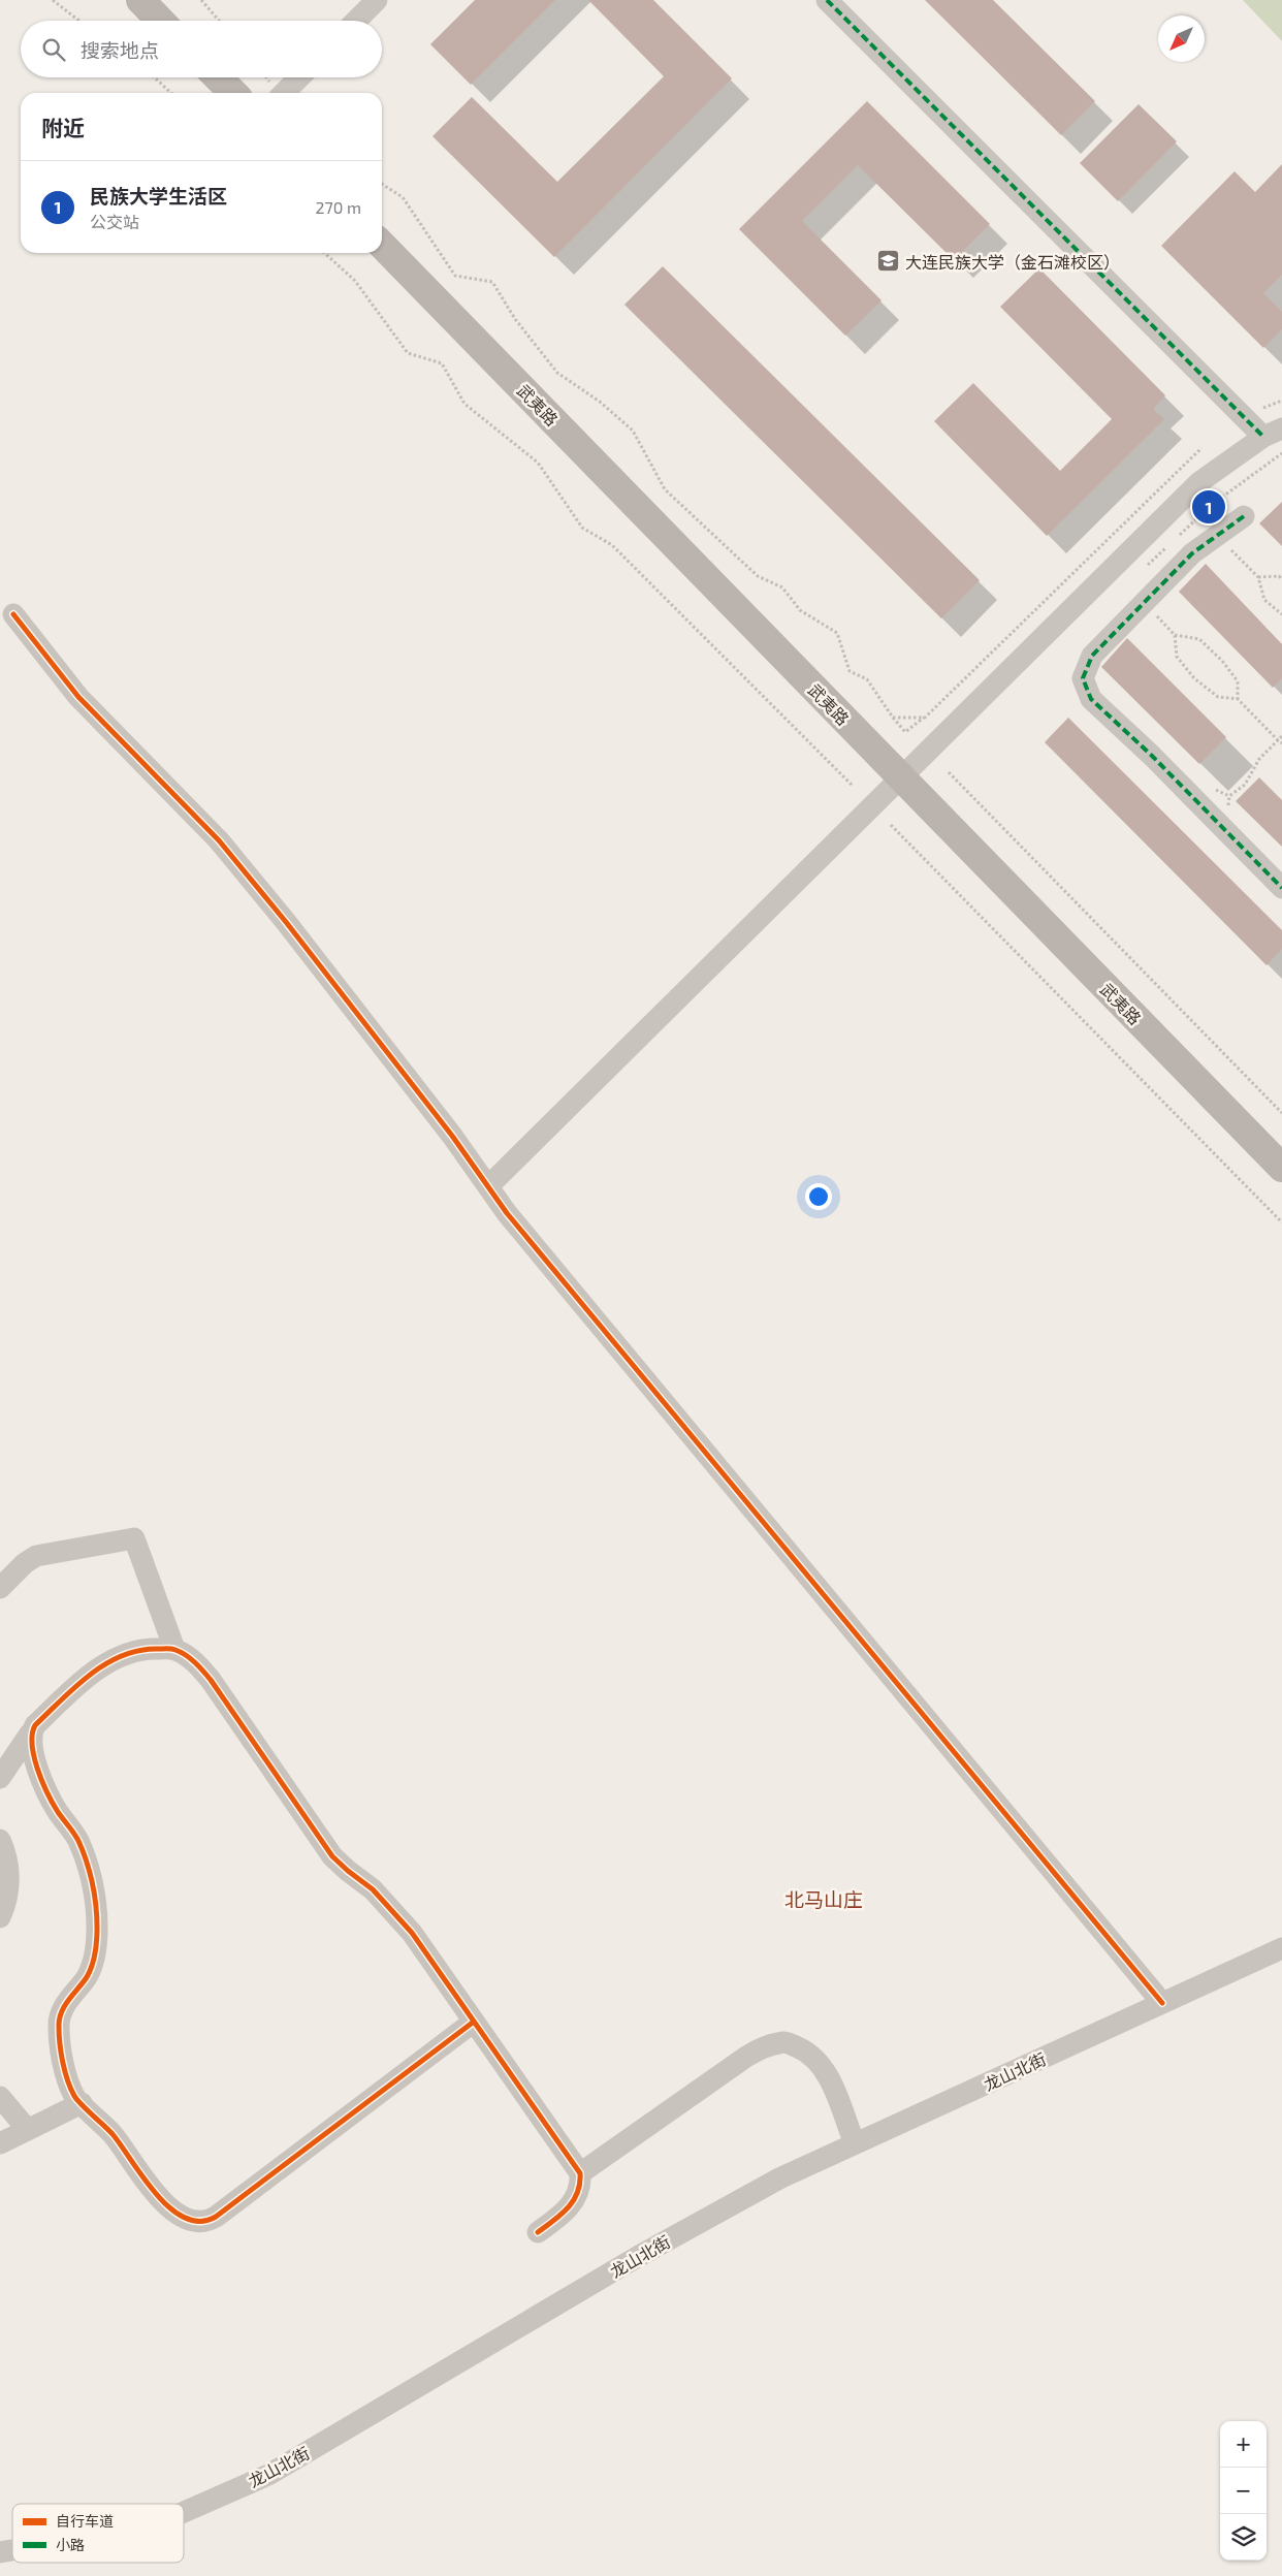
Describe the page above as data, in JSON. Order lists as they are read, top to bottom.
{
  "streets": {
    "main road": ["武夷路"],
    "street": ["龙山北街"]
  },
  "districts": ["北马山庄"],
  "places": {
    "school or university": ["大连民族大学（金石滩校区）"]
  },
  "legend": ["自行车道", "小路"],
  "north": "bottom left",
  "page": {
    "search": "搜索地点",
    "heading": "附近",
    "list": [
      {
        "mark": "1",
        "name": "民族大学生活区",
        "note": "公交站",
        "value": "270 m"
      }
    ],
    "pins": "1",
    "map_buttons": ["+", "−"]
  }
}
